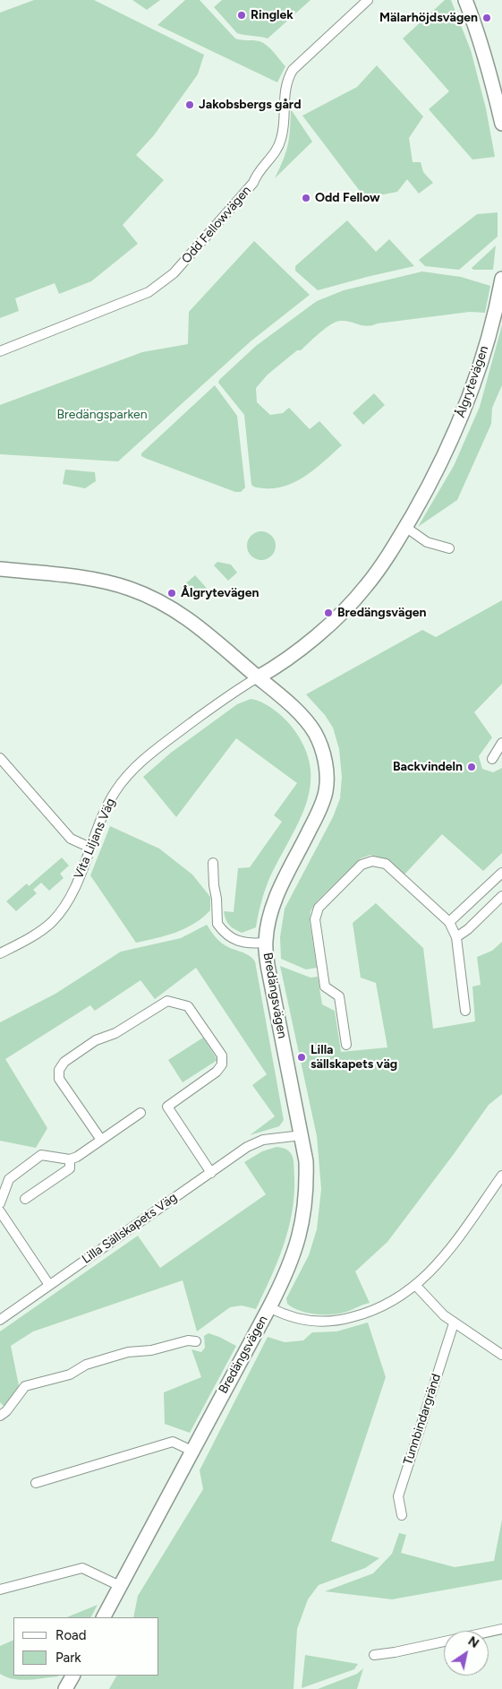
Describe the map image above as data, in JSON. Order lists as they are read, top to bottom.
{
  "streets": {
    "street": [
      "Odd Fellowvägen",
      "Ålgrytevägen",
      "Vita Liljans Väg",
      "Bredängsvägen",
      "Lilla Sällskapets Väg",
      "Tunnbindargränd"
    ]
  },
  "crossings": [
    ["Ålgrytevägen", "Vita Liljans Väg"],
    ["Ålgrytevägen", "Bredängsvägen"],
    ["Vita Liljans Väg", "Bredängsvägen"],
    ["Bredängsvägen", "Lilla Sällskapets Väg"]
  ],
  "parks": ["Bredängsparken"],
  "places": [
    "Ringlek",
    "Mälarhöjdsvägen",
    "Jakobsbergs gård",
    "Odd Fellow",
    "Ålgrytevägen",
    "Bredängsvägen",
    "Backvindeln",
    "Lilla sällskapets väg"
  ],
  "legend": ["Road", "Park"],
  "north": "top right"
}
